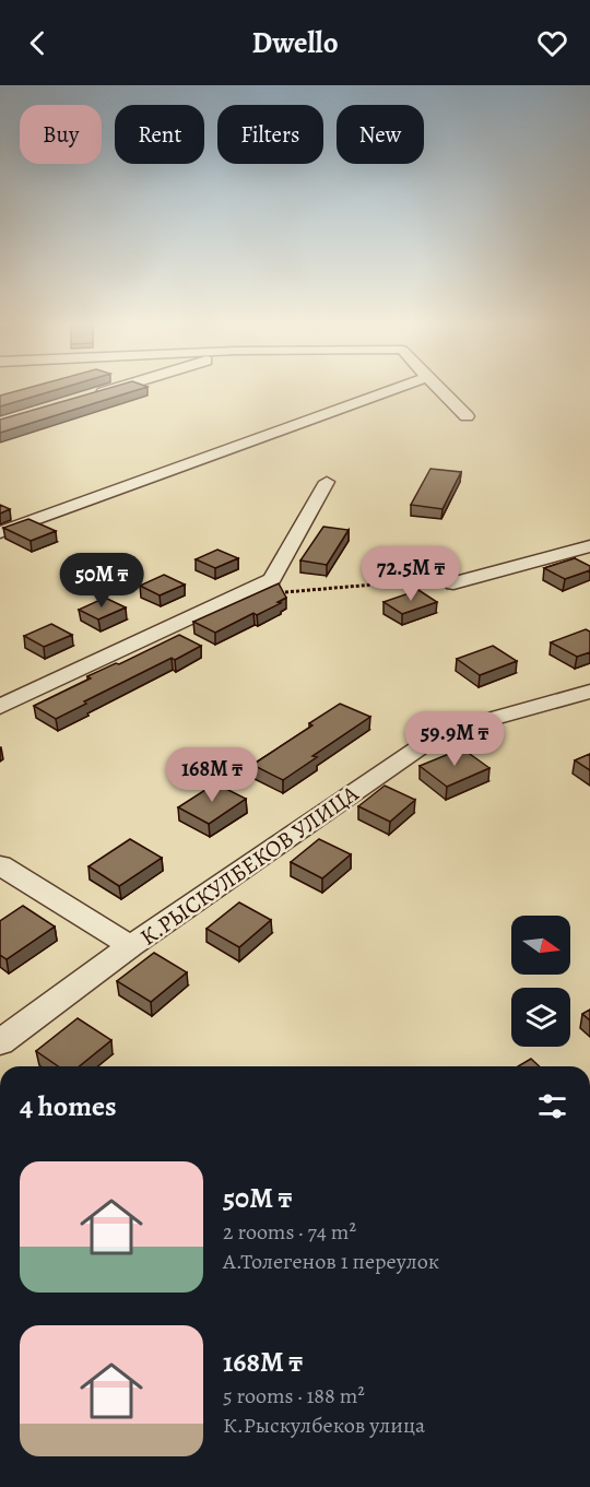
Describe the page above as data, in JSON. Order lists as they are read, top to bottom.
{
  "streets": {
    "street": ["К.РЫСКУЛБЕКОВ УЛИЦА"]
  },
  "north": "right",
  "page": {
    "header": "Dwello",
    "chip": [
      "Buy",
      "Rent",
      "Filters",
      "New"
    ],
    "price": [
      "72.5M ₸",
      "50M ₸",
      "59.9M ₸",
      "168M ₸"
    ],
    "heading": "4 homes",
    "list": [
      {
        "name": "50M ₸",
        "note": "2 rooms · 74 m² · А.Толегенов 1 переулок"
      },
      {
        "name": "168M ₸",
        "note": "5 rooms · 188 m² · К.Рыскулбеков улица"
      }
    ]
  }
}
